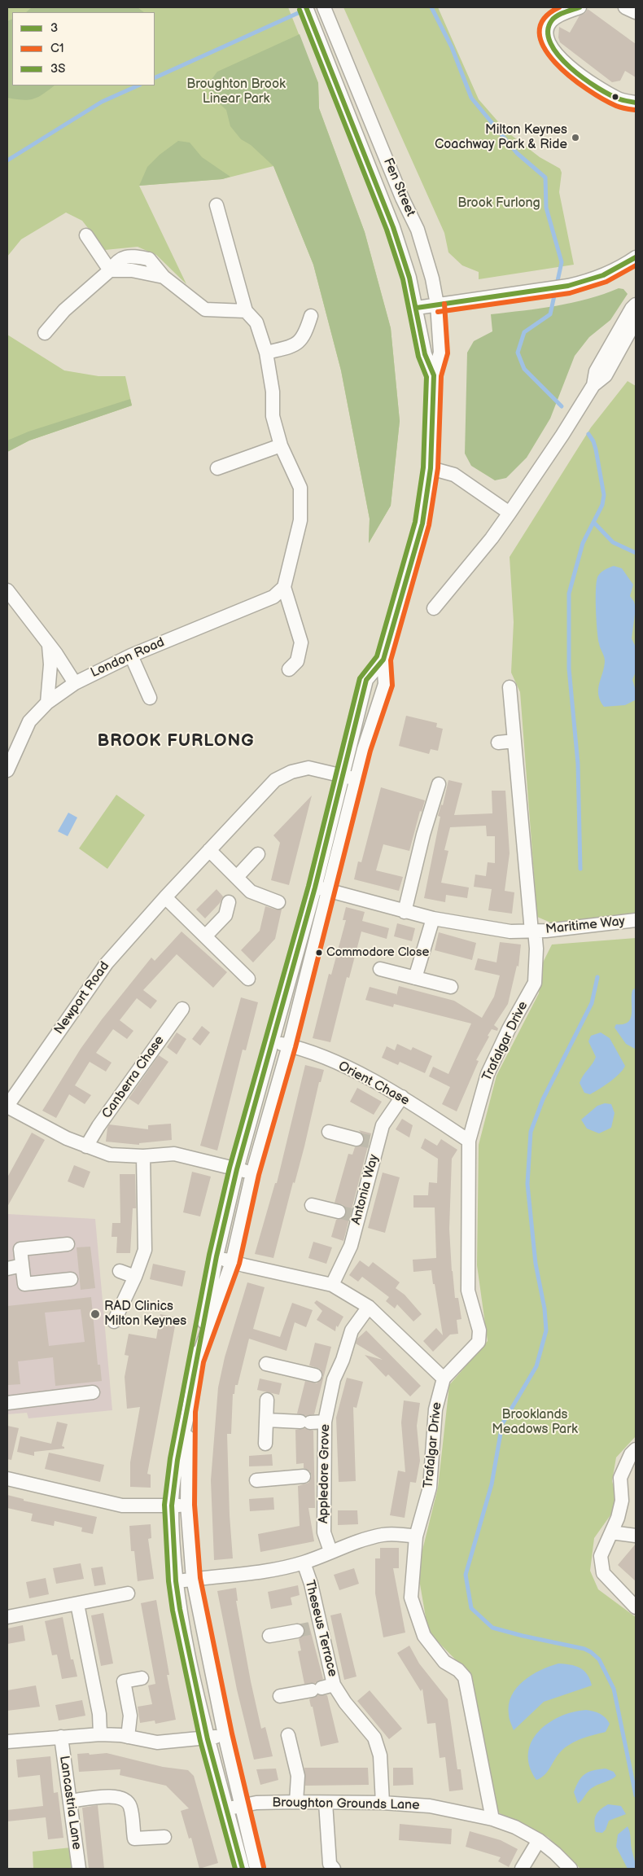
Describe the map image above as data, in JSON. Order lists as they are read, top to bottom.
{
  "streets": {
    "street": [
      "Fen Street",
      "London Road",
      "Maritime Way",
      "Newport Road",
      "Trafalgar Drive",
      "Canberra Chase",
      "Orient Chase",
      "Antonia Way",
      "Appledore Grove",
      "Theseus Terrace",
      "Lancastria Lane",
      "Broughton Grounds Lane"
    ]
  },
  "crossings": [
    ["Fen Street", "Newport Road"],
    ["Fen Street", "Orient Chase"],
    ["Fen Street", "Broughton Grounds Lane"],
    ["Maritime Way", "Trafalgar Drive"],
    ["Trafalgar Drive", "Orient Chase"],
    ["Trafalgar Drive", "Broughton Grounds Lane"],
    ["Orient Chase", "Antonia Way"],
    ["Theseus Terrace", "Broughton Grounds Lane"]
  ],
  "districts": ["BROOK FURLONG"],
  "parks": ["Broughton Brook Linear Park", "Brook Furlong", "Brooklands Meadows Park"],
  "places": ["Milton Keynes Coachway Park & Ride", "Commodore Close", "RAD Clinics Milton Keynes"],
  "lines": ["transit line 3", "transit line C1", "transit line 3S"],
  "legend": ["3", "C1", "3S"]
}
